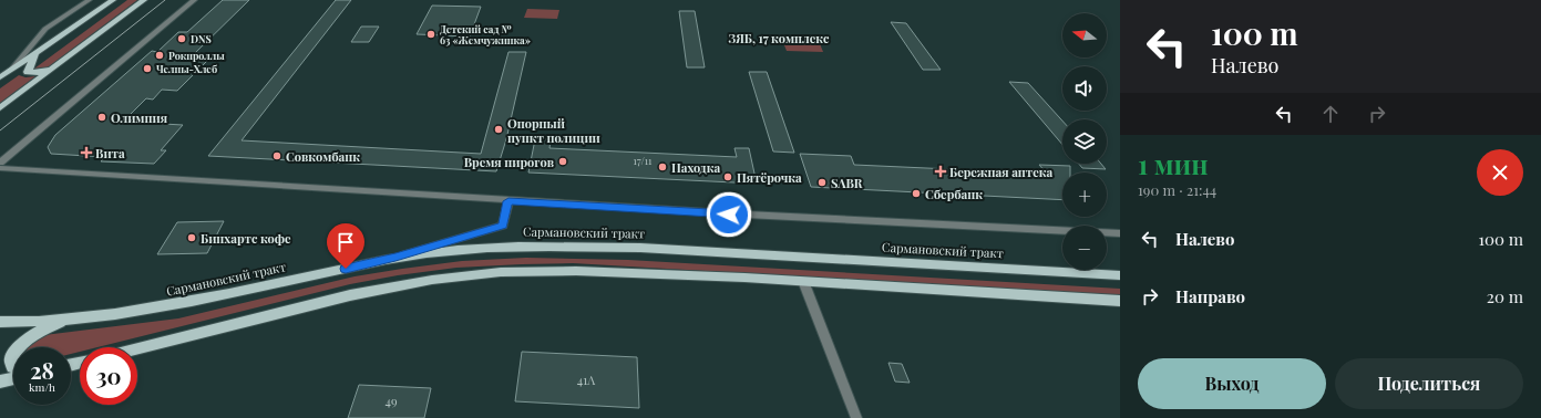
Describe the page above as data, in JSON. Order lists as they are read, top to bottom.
{
  "streets": {
    "main road": ["Сармановский тракт"]
  },
  "districts": ["ЗЯБ, 17 комплекс"],
  "places": {
    "other": [
      "Детский сад № 63 «Жемчужинка»",
      "DNS",
      "Рокнроллы",
      "Челны-Хлеб",
      "Олимпия",
      "Опорный пункт полиции",
      "Совкомбанк",
      "Время пирогов",
      "Находка",
      "Пятёрочка",
      "SABR",
      "Сбербанк",
      "Бинхартс кофе"
    ],
    "health": ["Вита", "Бережная аптека"]
  },
  "house_numbers": ["17/11", "41А", "49"],
  "north": "left",
  "page": {
    "turn": ["100 m", "Налево"],
    "map_buttons": ["+", "−"],
    "heading": ["1 мин", "190 m · 21:44"],
    "list": [
      {
        "name": "Налево",
        "value": "100 m"
      },
      {
        "name": "Направо",
        "value": "20 m"
      }
    ],
    "speed": "28 km/h",
    "limit": "30",
    "buttons": ["Выход", "Поделиться"]
  }
}
